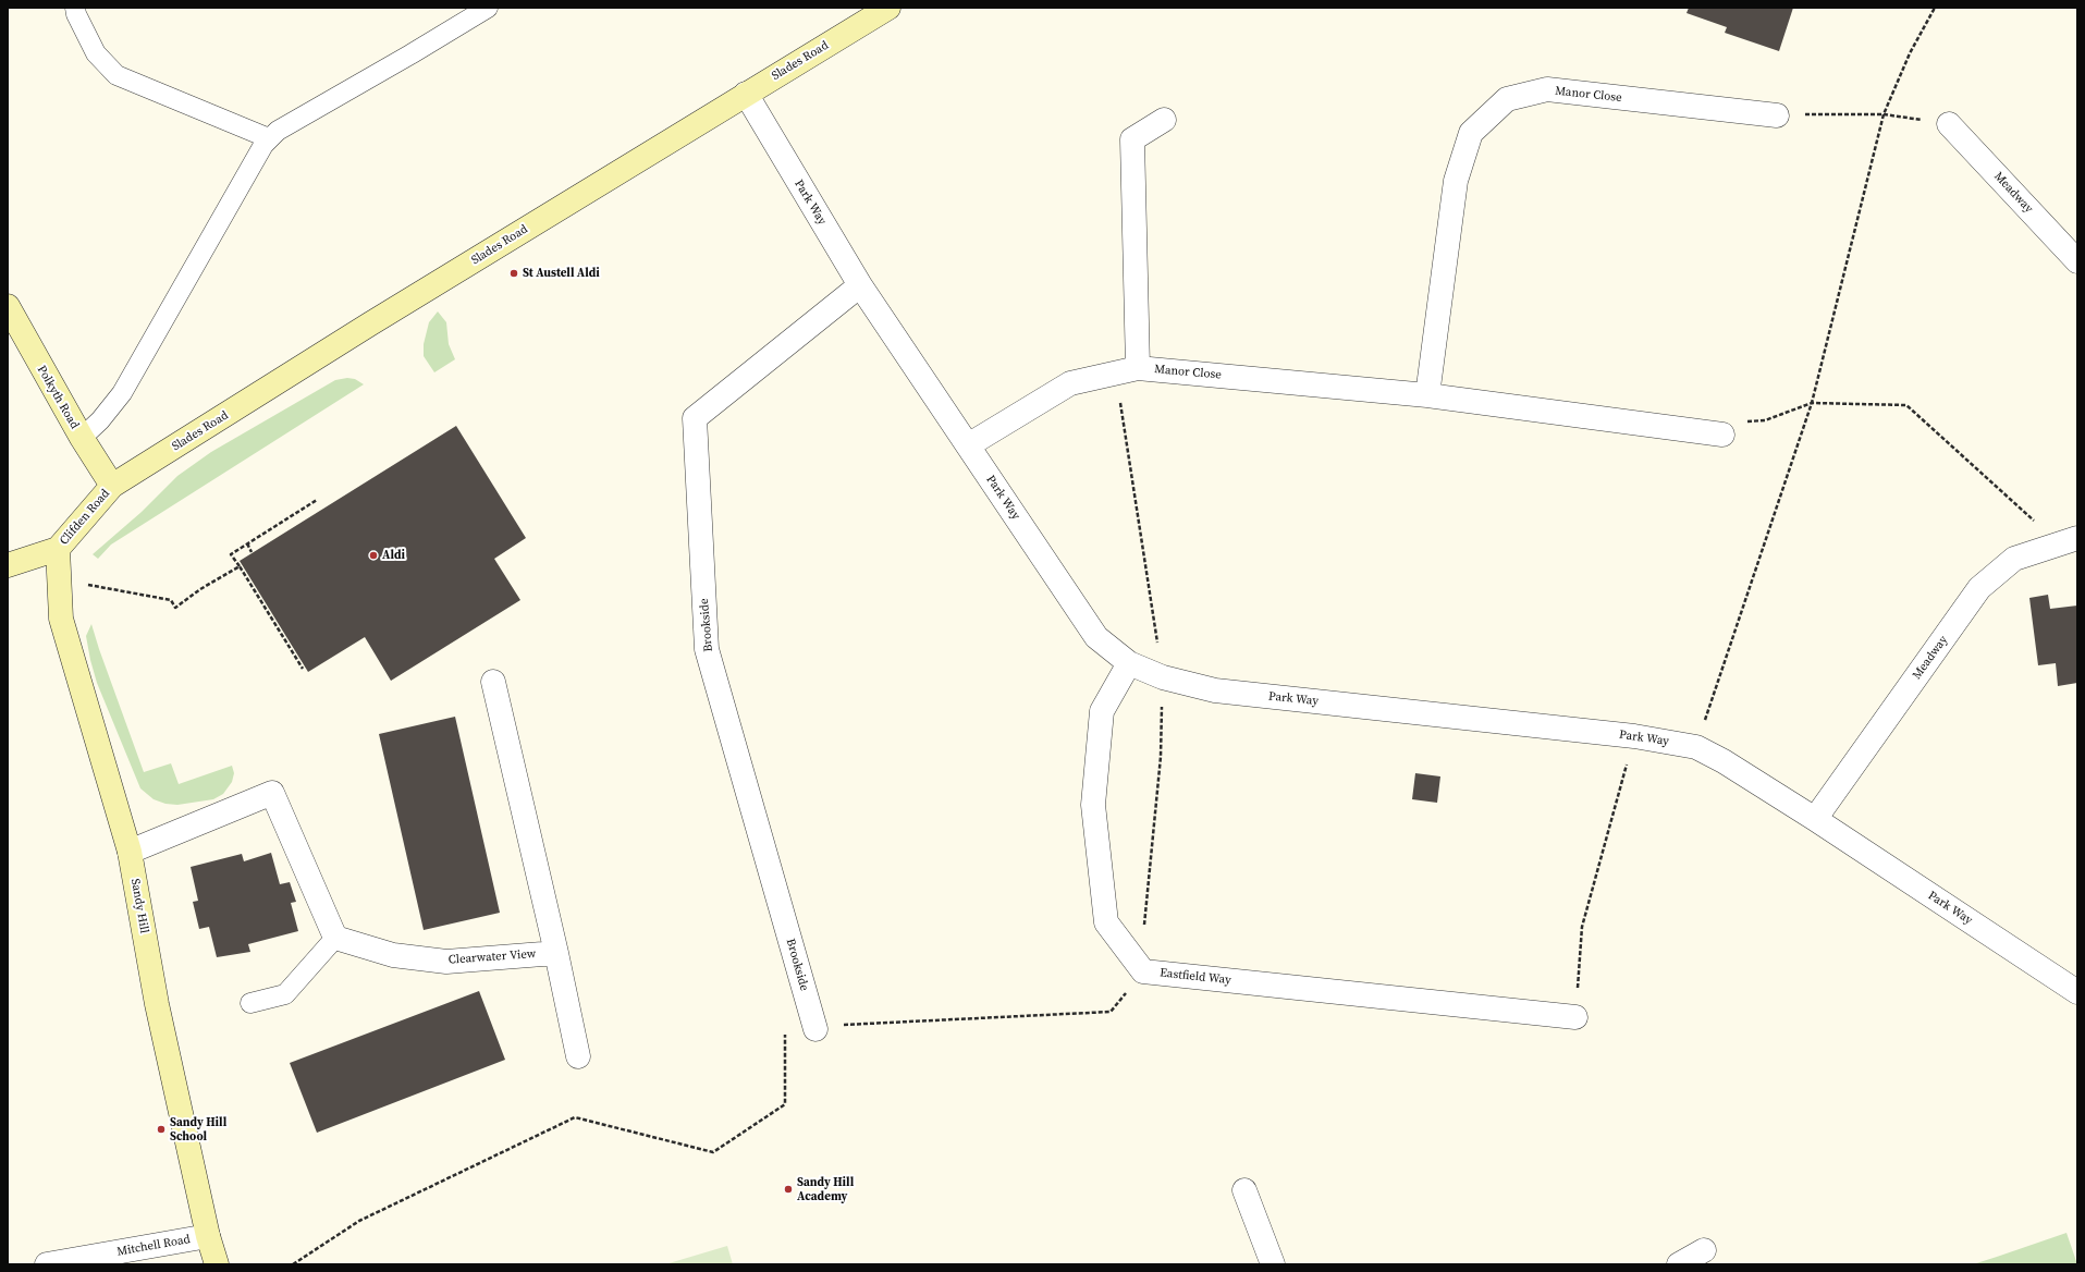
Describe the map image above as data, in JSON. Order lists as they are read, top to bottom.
{
  "streets": {
    "street": [
      "Slades Road",
      "Manor Close",
      "Meadway",
      "Park Way",
      "Polkyth Road",
      "Clifden Road",
      "Brookside",
      "Sandy Hill",
      "Clearwater View",
      "Eastfield Way",
      "Mitchell Road"
    ]
  },
  "crossings": [
    ["Slades Road", "Park Way"],
    ["Slades Road", "Polkyth Road"],
    ["Slades Road", "Clifden Road"],
    ["Manor Close", "Park Way"],
    ["Meadway", "Park Way"],
    ["Park Way", "Brookside"],
    ["Park Way", "Eastfield Way"],
    ["Polkyth Road", "Clifden Road"],
    ["Clifden Road", "Sandy Hill"],
    ["Sandy Hill", "Mitchell Road"]
  ],
  "places": [
    "St Austell Aldi",
    "Aldi",
    "Sandy Hill School",
    "Sandy Hill Academy"
  ]
}
